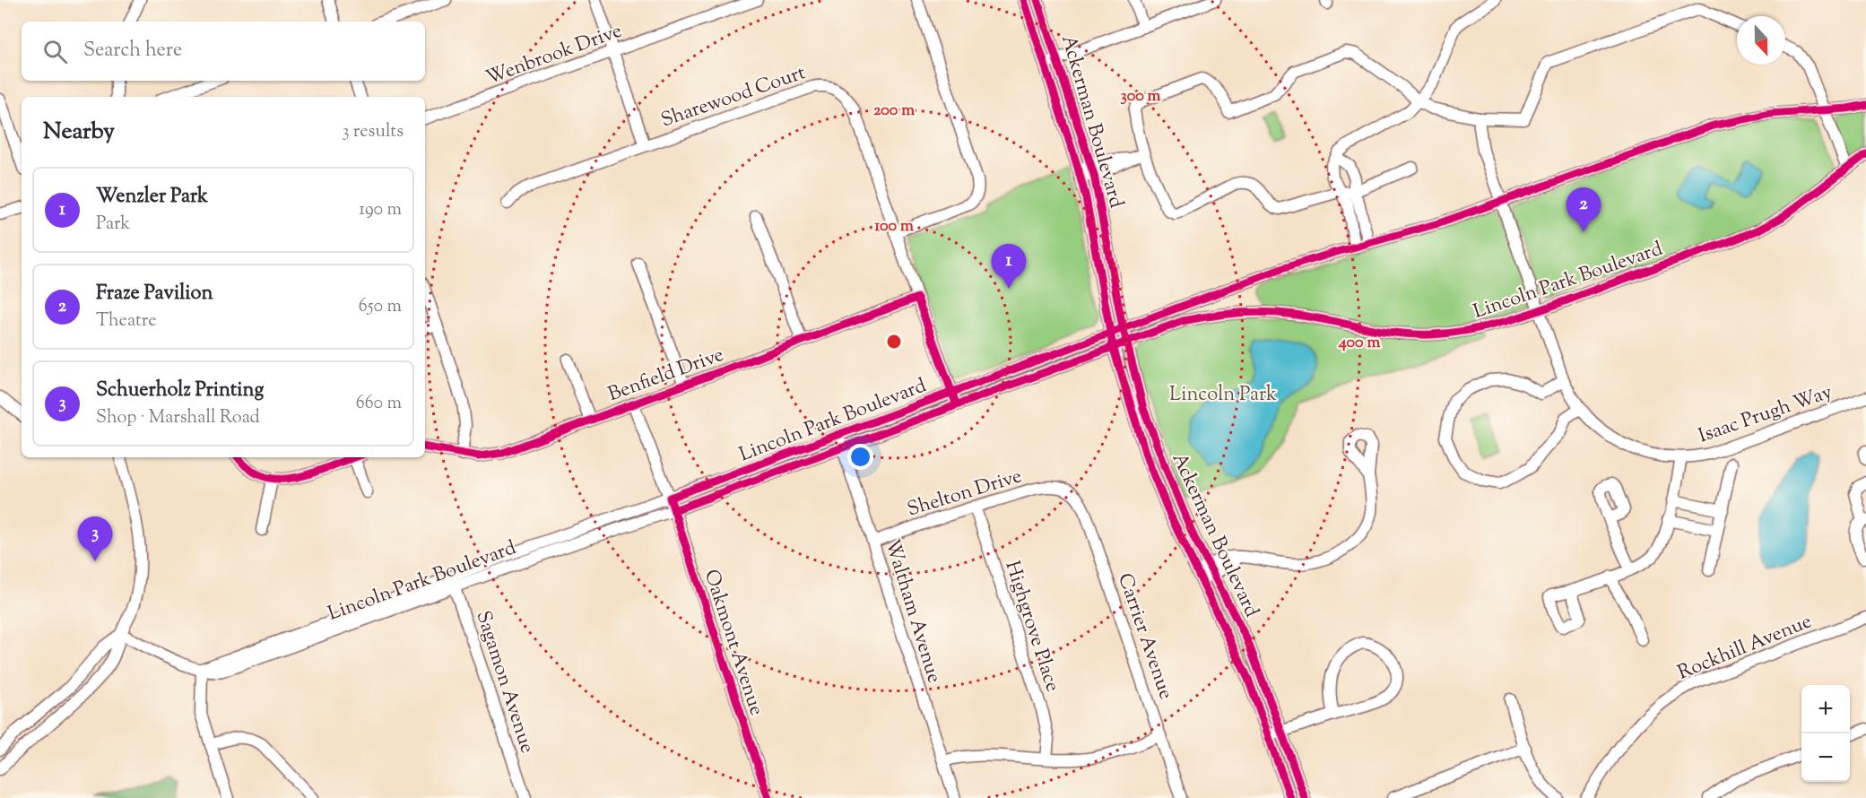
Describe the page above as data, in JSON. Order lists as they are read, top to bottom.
{
  "streets": {
    "street": [
      "Wenbrook Drive",
      "Sharewood Court",
      "Ackerman Boulevard",
      "Lincoln Park Boulevard",
      "Benfield Drive",
      "Isaac Prugh Way",
      "Shelton Drive",
      "Waltham Avenue",
      "Highgrove Place",
      "Carrier Avenue",
      "Oakmont Avenue",
      "Rockhill Avenue",
      "Sagamon Avenue"
    ]
  },
  "crossings": [
    ["Sharewood Court", "Lincoln Park Boulevard"],
    ["Sharewood Court", "Benfield Drive"],
    ["Ackerman Boulevard", "Lincoln Park Boulevard"],
    ["Lincoln Park Boulevard", "Isaac Prugh Way"],
    ["Lincoln Park Boulevard", "Waltham Avenue"],
    ["Lincoln Park Boulevard", "Oakmont Avenue"],
    ["Lincoln Park Boulevard", "Sagamon Avenue"],
    ["Benfield Drive", "Oakmont Avenue"],
    ["Shelton Drive", "Waltham Avenue"],
    ["Shelton Drive", "Highgrove Place"],
    ["Shelton Drive", "Carrier Avenue"]
  ],
  "parks": ["Lincoln Park"],
  "north": "bottom",
  "page": {
    "search": "Search here",
    "heading": ["Nearby", "3 results"],
    "list": [
      {
        "mark": "1",
        "name": "Wenzler Park",
        "note": "Park",
        "value": "190 m"
      },
      {
        "mark": "2",
        "name": "Fraze Pavilion",
        "note": "Theatre",
        "value": "650 m"
      },
      {
        "mark": "3",
        "name": "Schuerholz Printing",
        "note": "Shop · Marshall Road",
        "value": "660 m"
      }
    ],
    "pins": ["2", "1", "3"],
    "map_buttons": ["+", "−"]
  },
  "rings": [
    "300 m",
    "200 m",
    "100 m",
    "400 m"
  ]
}
